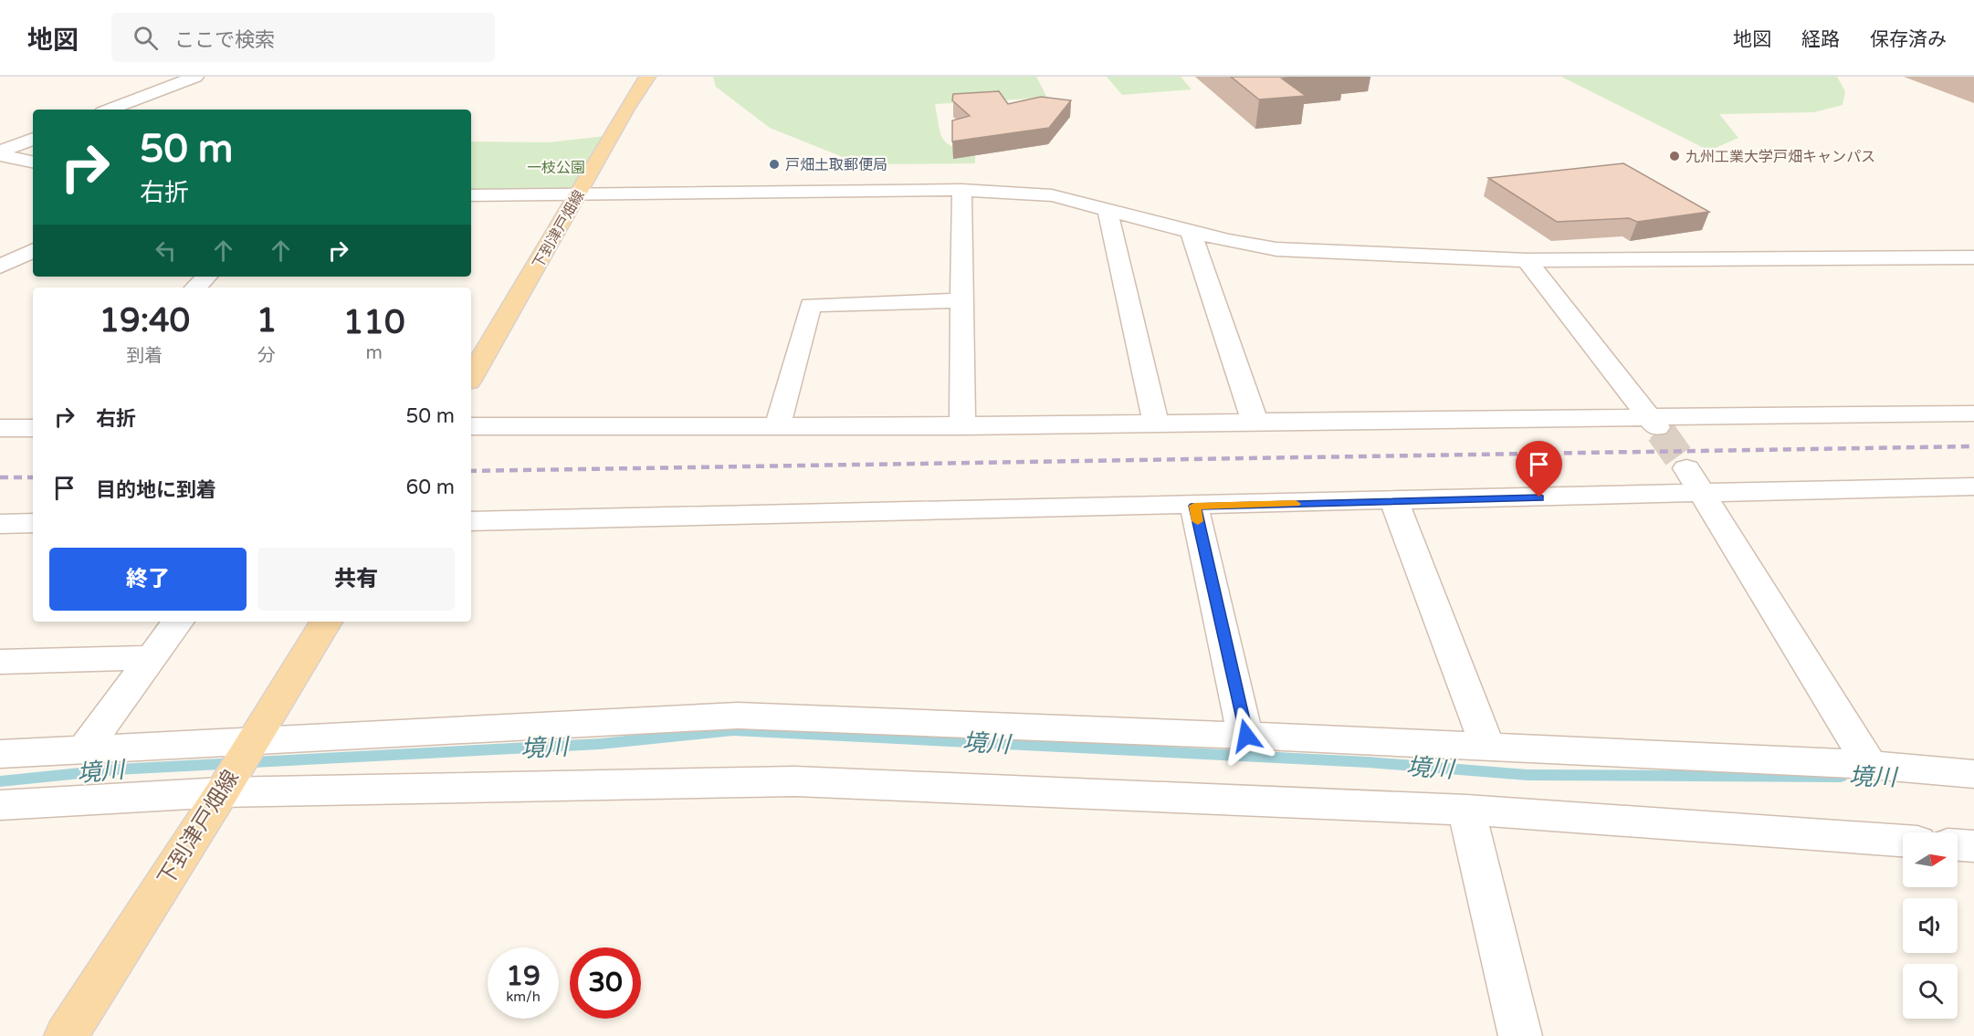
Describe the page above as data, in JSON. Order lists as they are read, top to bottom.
{
  "streets": {
    "main road": ["下到津戸畑線"]
  },
  "water": ["境川"],
  "parks": ["一枝公園"],
  "places": ["九州工業大学戸畑キャンパス", "戸畑土取郵便局"],
  "north": "right",
  "page": {
    "header": "地図",
    "search": "ここで検索",
    "nav": ["地図", "経路", "保存済み"],
    "turn": ["50 m", "右折"],
    "eta": [
      "19:40",
      "到着",
      "1",
      "分",
      "110",
      "m"
    ],
    "list": [
      {
        "name": "右折",
        "value": "50 m"
      },
      {
        "name": "目的地に到着",
        "value": "60 m"
      }
    ],
    "buttons": ["終了", "共有"],
    "speed": "19 km/h",
    "limit": "30"
  }
}
